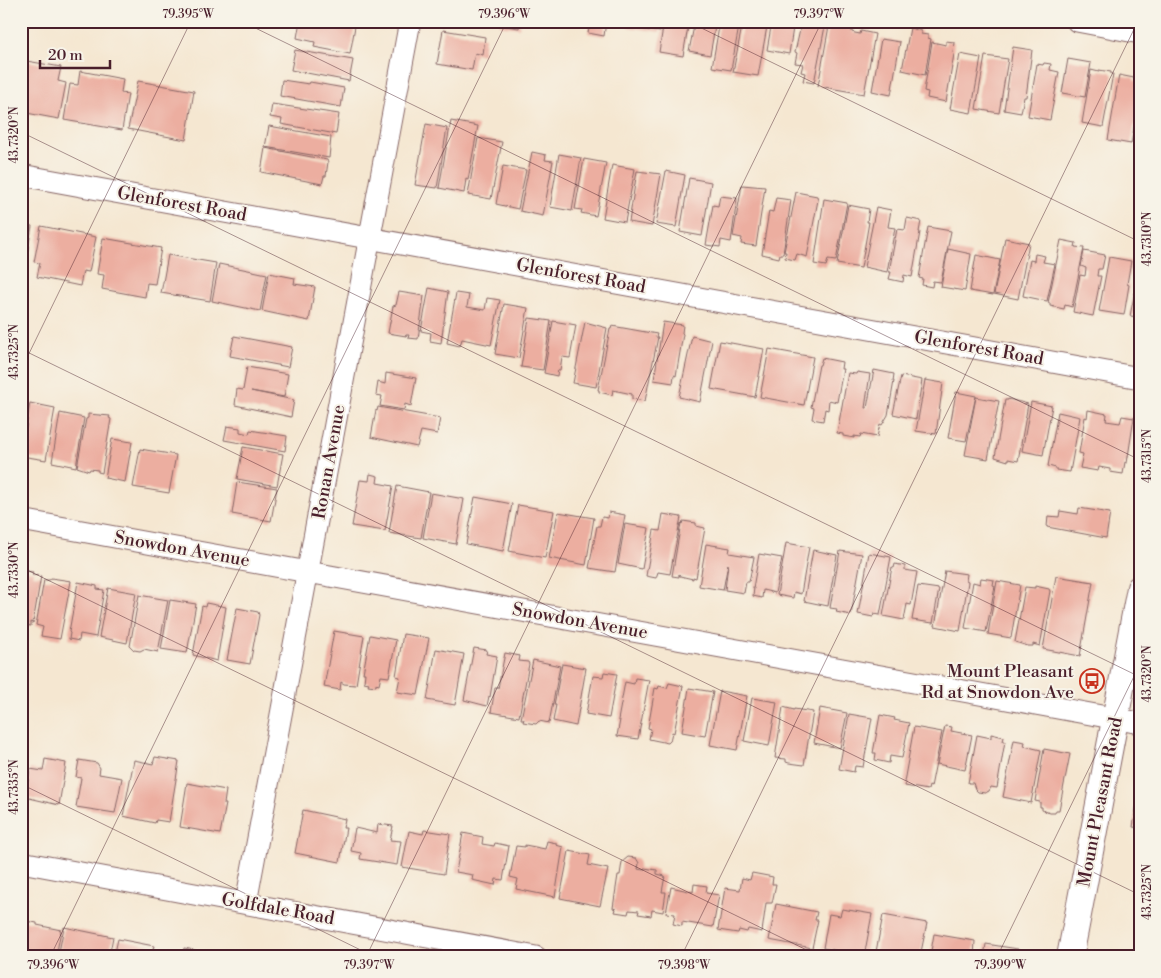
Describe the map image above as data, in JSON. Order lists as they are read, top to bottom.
{
  "streets": {
    "street": [
      "Glenforest Road",
      "Ronan Avenue",
      "Snowdon Avenue",
      "Mount Pleasant Road",
      "Golfdale Road"
    ]
  },
  "crossings": [
    ["Glenforest Road", "Ronan Avenue"],
    ["Ronan Avenue", "Snowdon Avenue"],
    ["Ronan Avenue", "Golfdale Road"],
    ["Snowdon Avenue", "Mount Pleasant Road"]
  ],
  "places": {
    "bus stop": ["Mount Pleasant Rd at Snowdon Ave"]
  },
  "scale_bar": "20 m",
  "coordinates": [
    "79.395°W",
    "79.396°W",
    "79.397°W",
    "43.7320°N",
    "43.7310°N",
    "43.7325°N",
    "43.7315°N",
    "43.7330°N",
    "43.7335°N",
    "79.398°W",
    "79.399°W"
  ]
}
